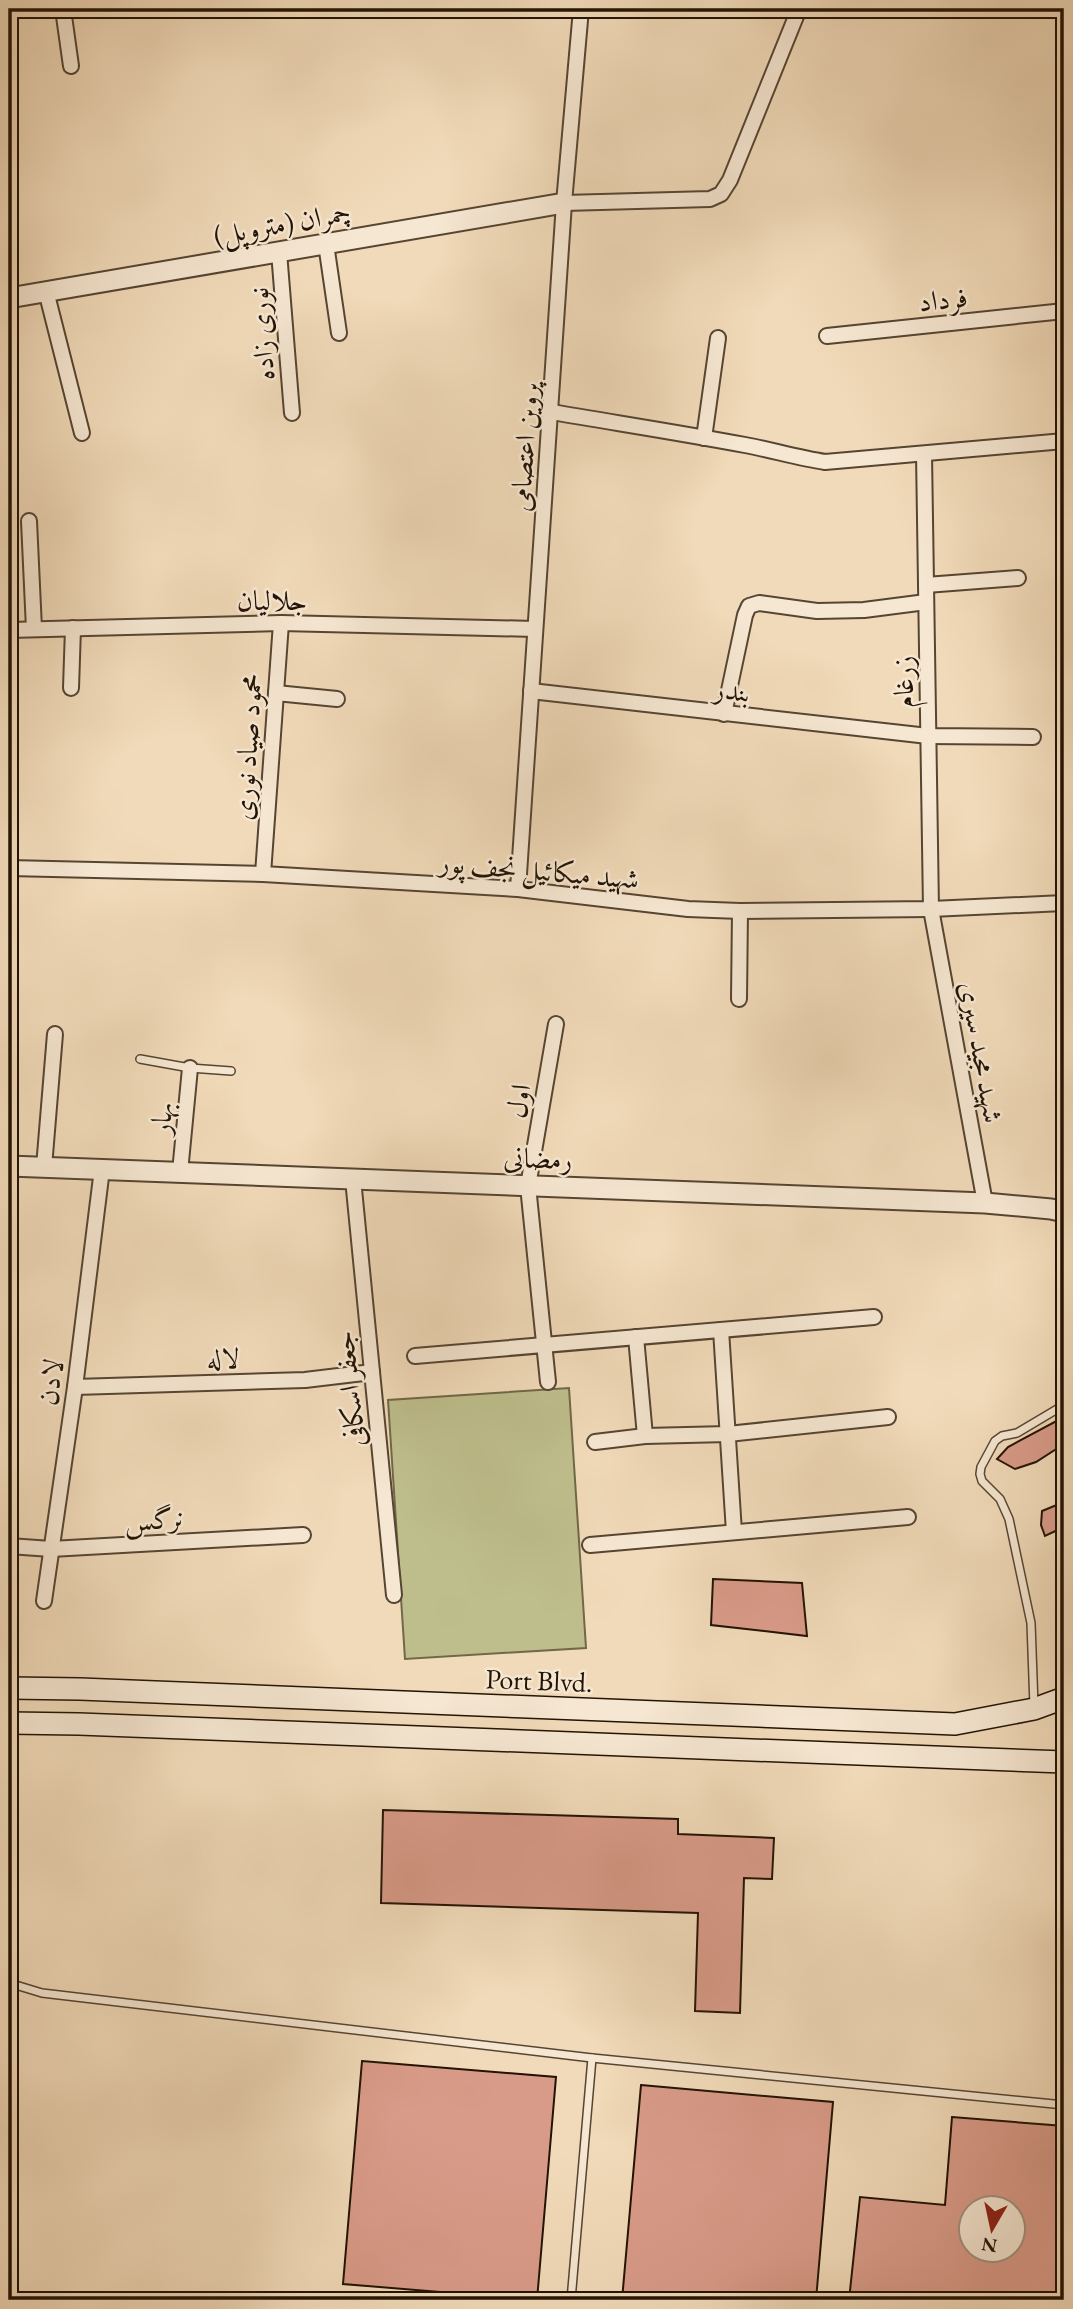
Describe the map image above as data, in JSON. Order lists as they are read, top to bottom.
{
  "streets": {
    "main road": ["Port Blvd."],
    "street": [
      "چمران (متروپل)",
      "فرداد",
      "نوری زاده",
      "پروین اعتصامی",
      "جلالیان",
      "زرغام",
      "بندر",
      "محمود صیاد نوری",
      "شهید میکائیل نجف پور",
      "شهید مجید سیری",
      "اول",
      "بهار",
      "رمضانی",
      "لاله",
      "لادن",
      "جعفر اسکافی",
      "نرگس"
    ]
  },
  "crossings": [
    ["چمران (متروپل)", "نوری زاده"],
    ["چمران (متروپل)", "پروین اعتصامی"],
    ["پروین اعتصامی", "جلالیان"],
    ["پروین اعتصامی", "بندر"],
    ["پروین اعتصامی", "شهید میکائیل نجف پور"],
    ["جلالیان", "محمود صیاد نوری"],
    ["زرغام", "بندر"],
    ["زرغام", "شهید میکائیل نجف پور"],
    ["زرغام", "شهید مجید سیری"],
    ["محمود صیاد نوری", "شهید میکائیل نجف پور"],
    ["شهید میکائیل نجف پور", "شهید مجید سیری"],
    ["شهید مجید سیری", "رمضانی"],
    ["اول", "رمضانی"],
    ["بهار", "رمضانی"],
    ["رمضانی", "لادن"],
    ["رمضانی", "جعفر اسکافی"],
    ["لاله", "لادن"],
    ["لاله", "جعفر اسکافی"],
    ["لادن", "نرگس"]
  ],
  "north": "bottom"
}
